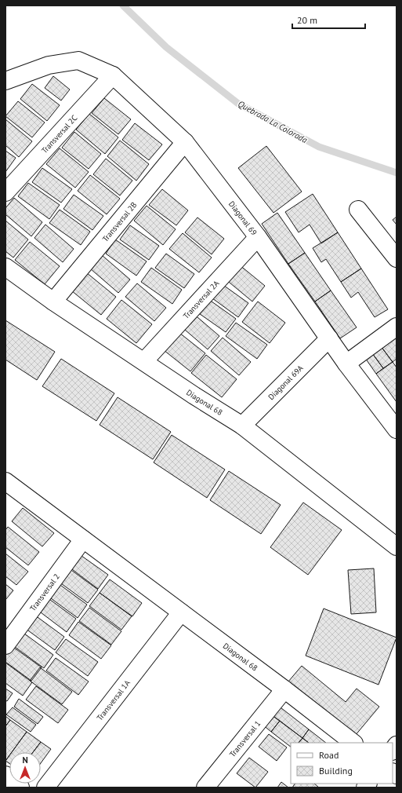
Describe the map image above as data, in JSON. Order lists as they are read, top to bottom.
{
  "streets": {
    "street": [
      "Transversal 2C",
      "Diagonal 69",
      "Transversal 2B",
      "Transversal 2A",
      "Diagonal 69A",
      "Diagonal 68",
      "Transversal 2",
      "Transversal 1A",
      "Transversal 1"
    ]
  },
  "crossings": [
    ["Transversal 2C", "Diagonal 69"],
    ["Diagonal 69", "Transversal 2B"],
    ["Diagonal 69", "Transversal 2A"],
    ["Diagonal 69", "Diagonal 69A"],
    ["Transversal 2B", "Diagonal 68"],
    ["Transversal 2A", "Diagonal 68"],
    ["Diagonal 69A", "Diagonal 68"],
    ["Diagonal 68", "Transversal 2"],
    ["Diagonal 68", "Transversal 1A"],
    ["Diagonal 68", "Transversal 1"]
  ],
  "water": ["Quebrada La Colorada"],
  "legend": ["Road", "Building"],
  "scale_bar": "20 m",
  "north": "top"
}
